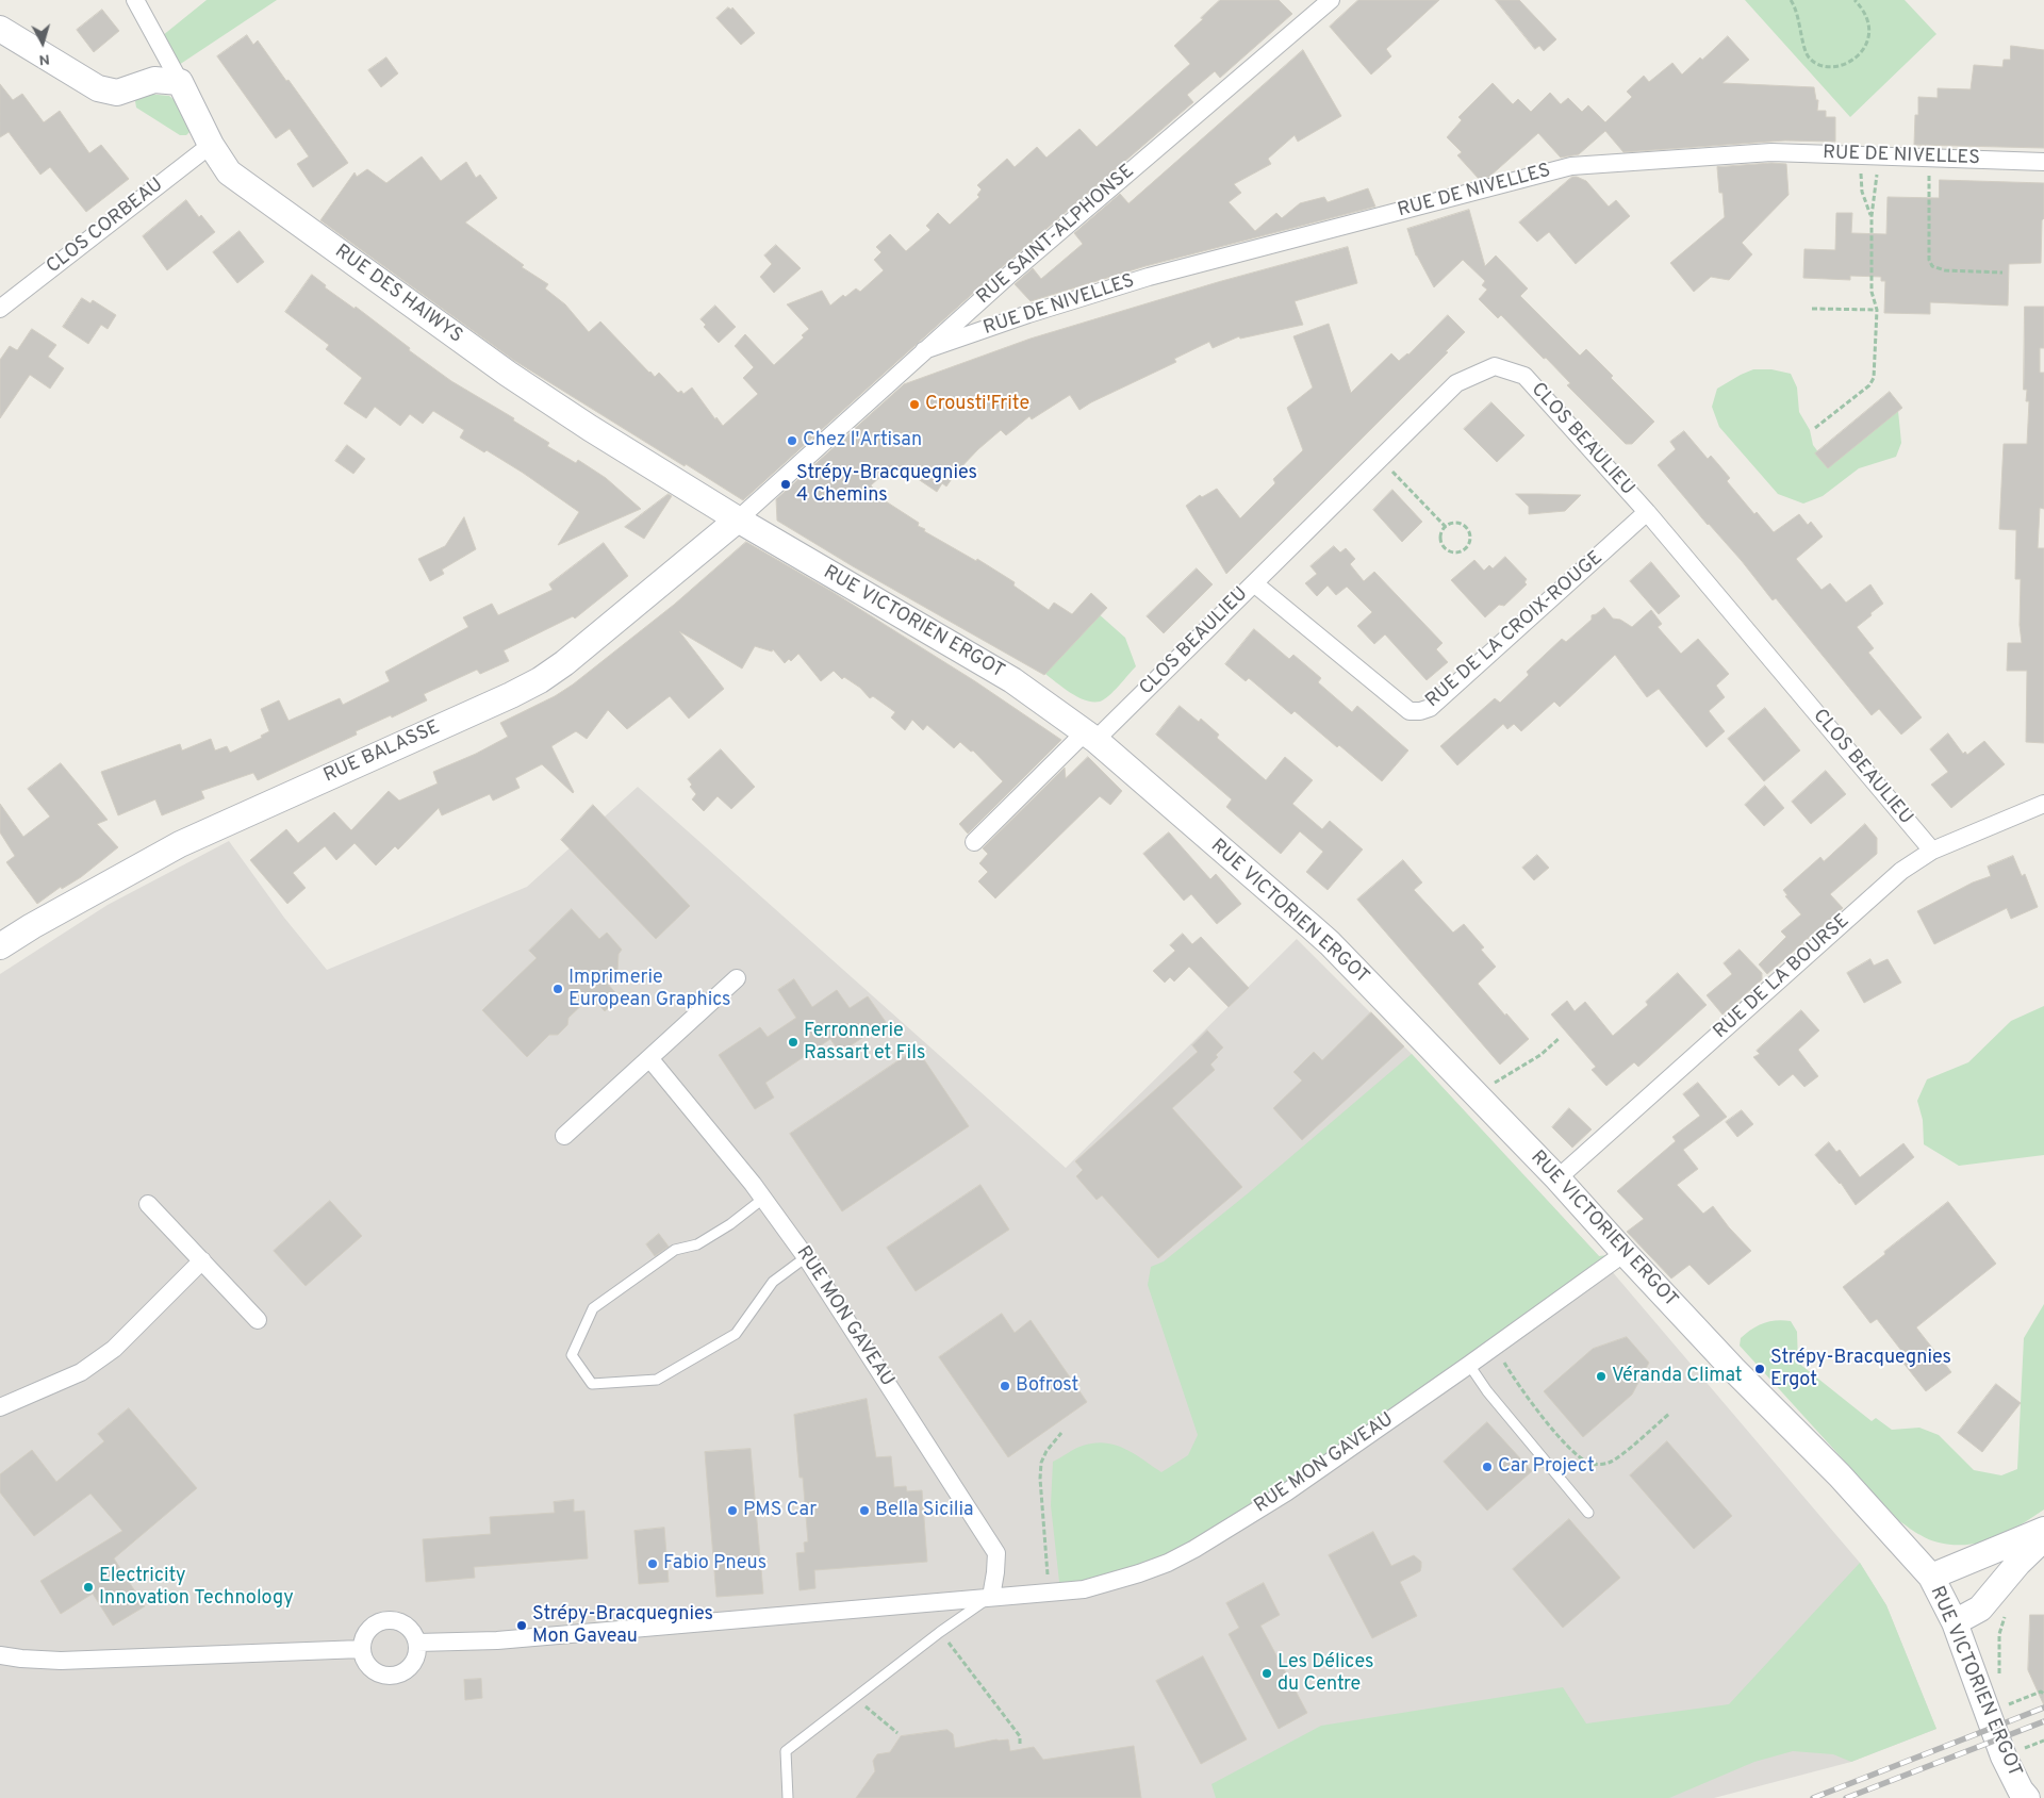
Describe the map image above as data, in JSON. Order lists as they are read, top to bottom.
{
  "streets": {
    "street": [
      "RUE DE NIVELLES",
      "CLOS CORBEAU",
      "RUE SAINT-ALPHONSE",
      "RUE DES HAIWYS",
      "CLOS BEAULIEU",
      "RUE VICTORIEN ERGOT",
      "RUE DE LA CROIX-ROUGE",
      "RUE BALASSE",
      "RUE DE LA BOURSE",
      "RUE MON GAVEAU"
    ]
  },
  "crossings": [
    ["RUE DE NIVELLES", "RUE SAINT-ALPHONSE"],
    ["CLOS CORBEAU", "RUE DES HAIWYS"],
    ["RUE SAINT-ALPHONSE", "RUE DES HAIWYS"],
    ["RUE SAINT-ALPHONSE", "RUE VICTORIEN ERGOT"],
    ["RUE SAINT-ALPHONSE", "RUE BALASSE"],
    ["RUE DES HAIWYS", "RUE VICTORIEN ERGOT"],
    ["RUE DES HAIWYS", "RUE BALASSE"],
    ["CLOS BEAULIEU", "RUE VICTORIEN ERGOT"],
    ["CLOS BEAULIEU", "RUE DE LA CROIX-ROUGE"],
    ["CLOS BEAULIEU", "RUE DE LA BOURSE"],
    ["RUE VICTORIEN ERGOT", "RUE BALASSE"],
    ["RUE VICTORIEN ERGOT", "RUE DE LA BOURSE"],
    ["RUE VICTORIEN ERGOT", "RUE MON GAVEAU"]
  ],
  "places": [
    "Crousti'Frite",
    "Chez l'Artisan",
    "Strépy-Bracquegnies 4 Chemins",
    "Imprimerie European Graphics",
    "Ferronnerie Rassart et Fils",
    "Strépy-Bracquegnies Ergot",
    "Véranda Climat",
    "Bofrost",
    "Car Project",
    "PMS Car",
    "Bella Sicilia",
    "Fabio Pneus",
    "Electricity Innovation Technology",
    "Strépy-Bracquegnies Mon Gaveau",
    "Les Délices du Centre"
  ],
  "north": "bottom"
}
